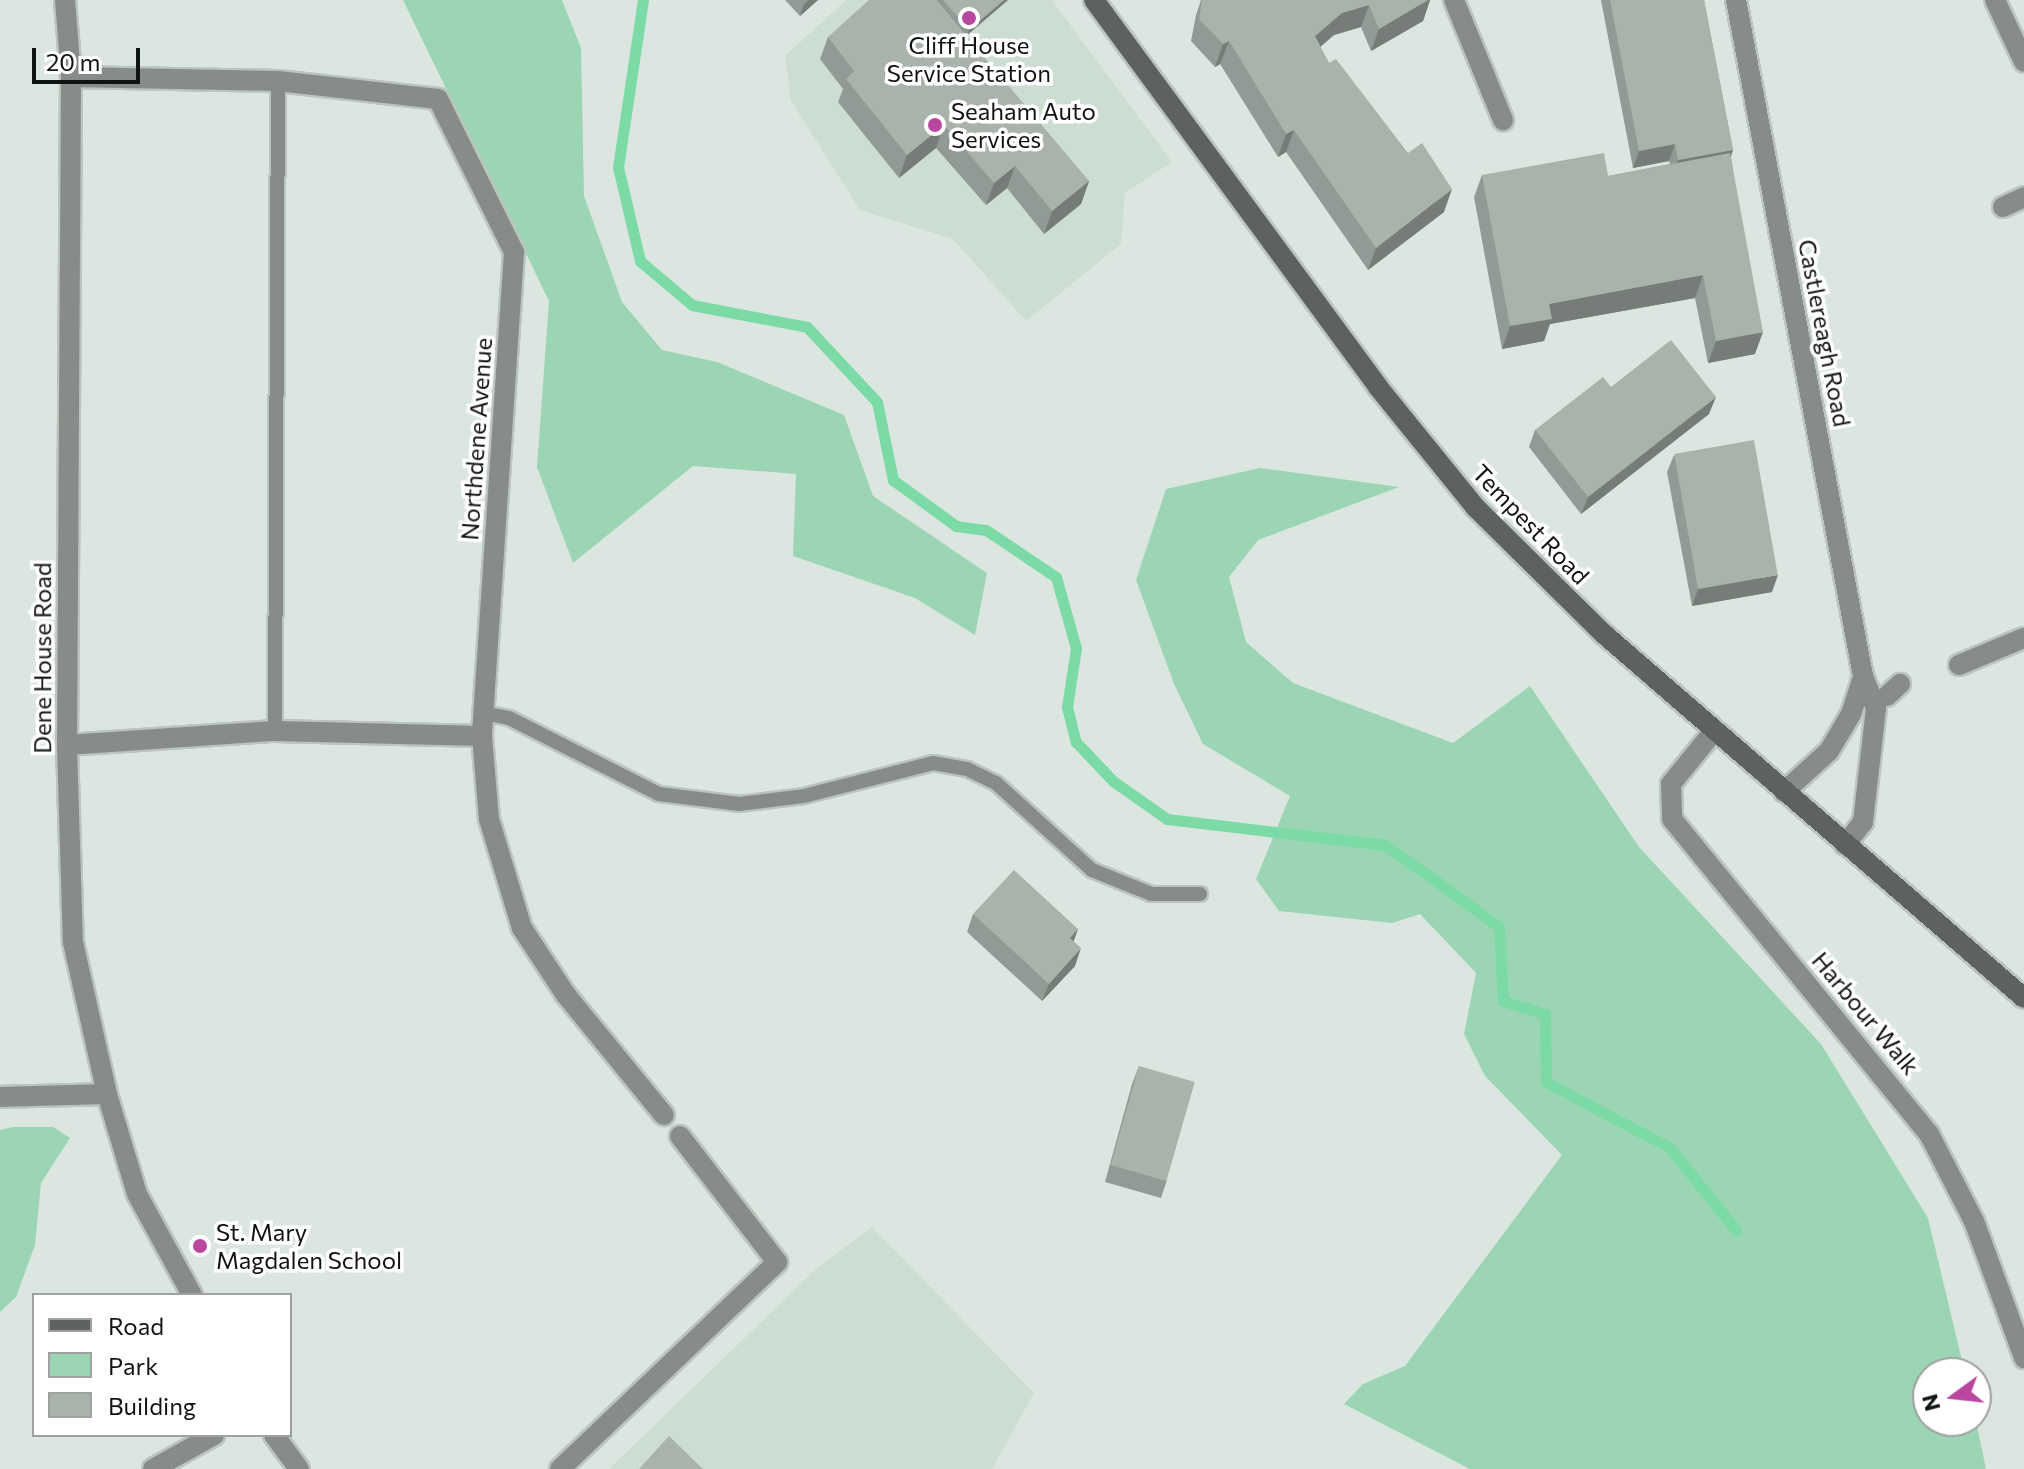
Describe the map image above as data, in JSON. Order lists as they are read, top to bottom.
{
  "streets": {
    "main road": ["Tempest Road"],
    "street": [
      "Castlereagh Road",
      "Northdene Avenue",
      "Dene House Road",
      "Harbour Walk"
    ]
  },
  "crossings": [
    ["Castlereagh Road", "Tempest Road"],
    ["Northdene Avenue", "Dene House Road"],
    ["Tempest Road", "Harbour Walk"]
  ],
  "places": ["Cliff House Service Station", "Seaham Auto Services", "St. Mary Magdalen School"],
  "legend": ["Road", "Park", "Building"],
  "scale_bar": "20 m",
  "north": "left"
}
